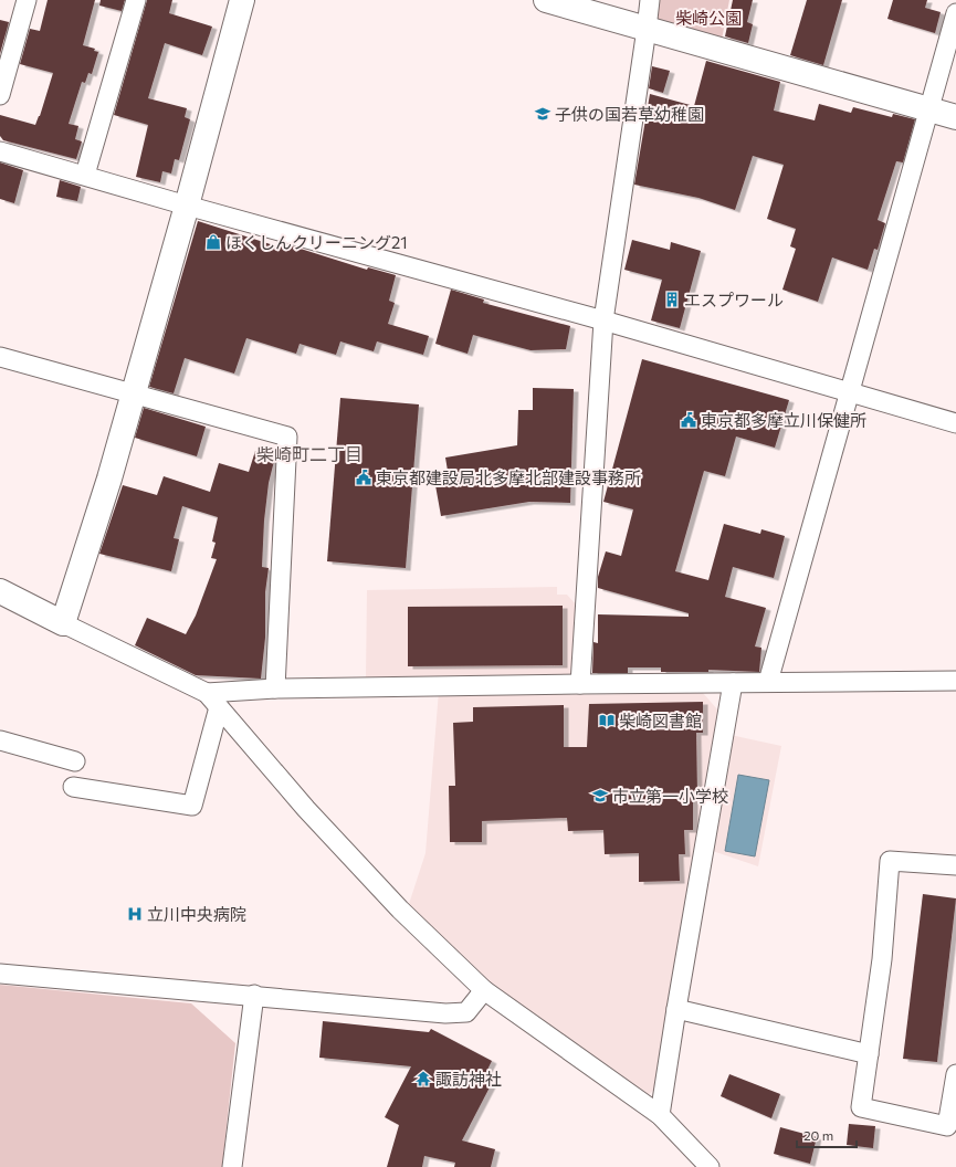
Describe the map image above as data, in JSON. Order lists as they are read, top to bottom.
{
  "districts": ["柴崎町二丁目"],
  "parks": ["柴崎公園"],
  "places": {
    "school or university": ["子供の国若草幼稚園", "市立第一小学校"],
    "shop": ["ほくしんクリーニング21"],
    "building": ["エスプワール"],
    "public building": ["東京都多摩立川保健所", "東京都建設局北多摩北部建設事務所"],
    "library": ["柴崎図書館"],
    "hospital": ["立川中央病院"],
    "temple": ["諏訪神社"]
  },
  "scale_bar": "20 m"
}
